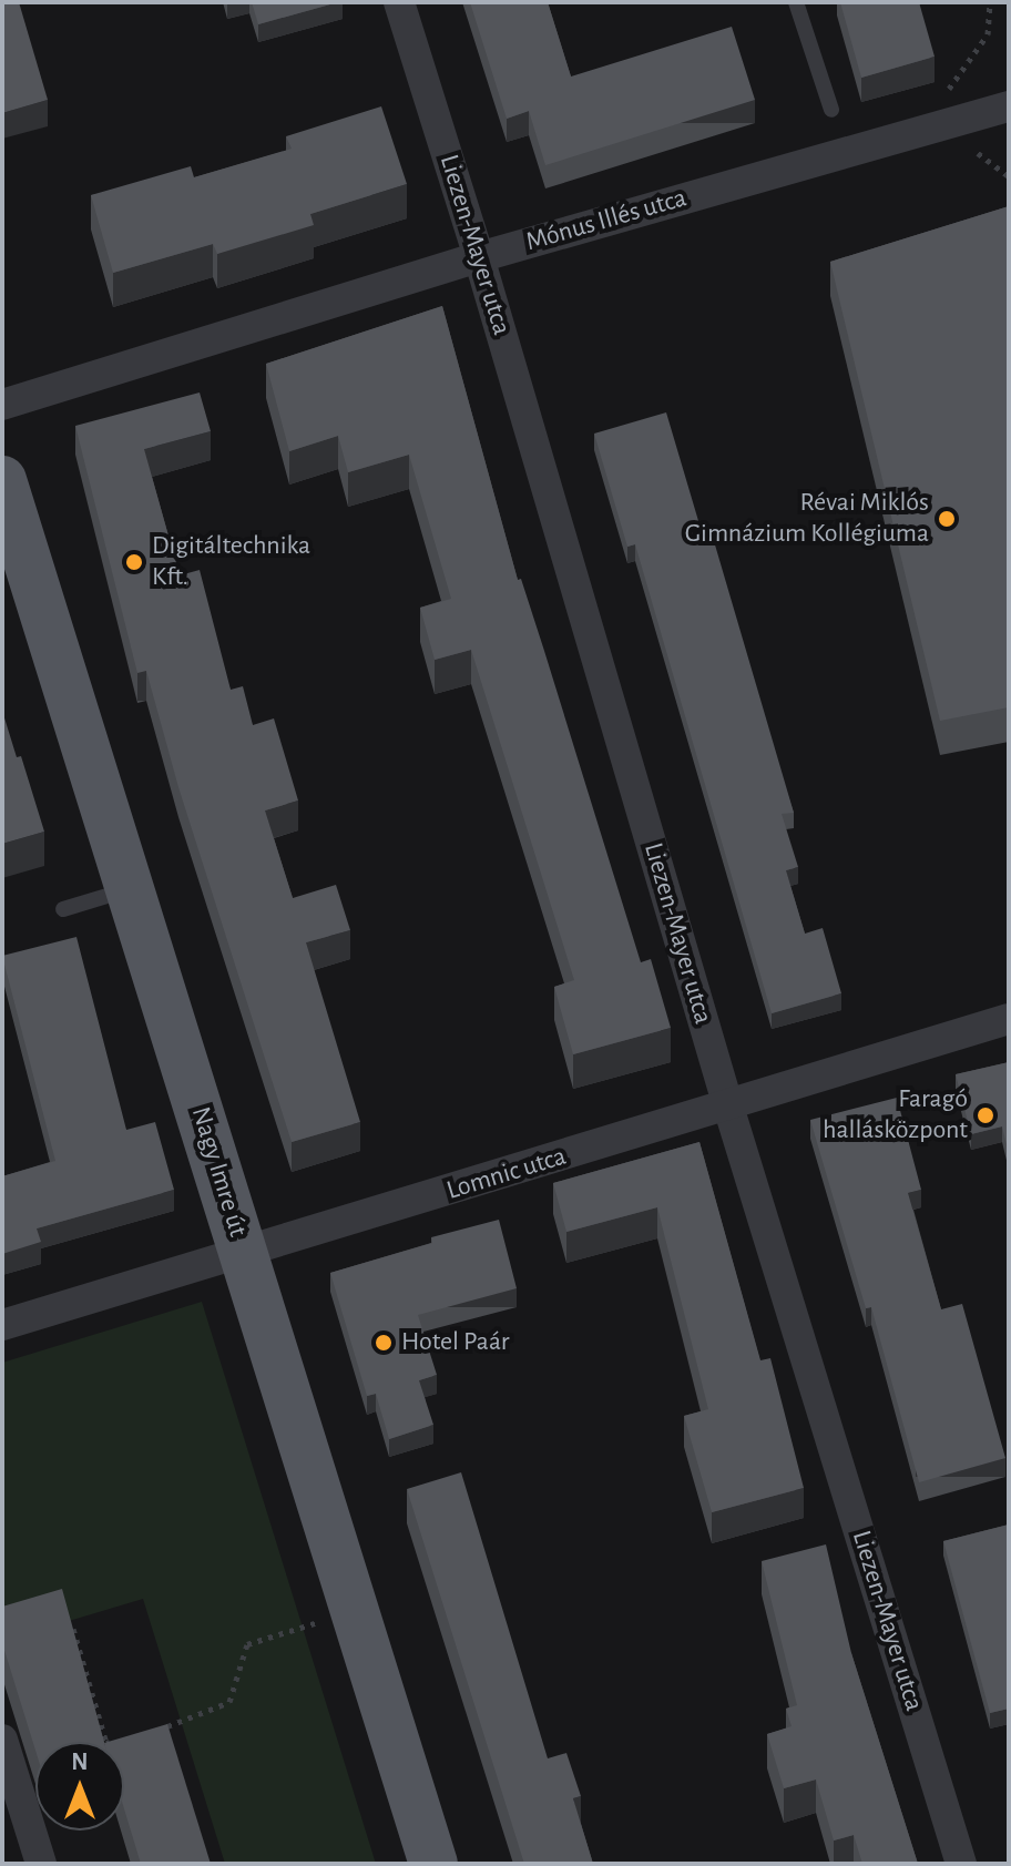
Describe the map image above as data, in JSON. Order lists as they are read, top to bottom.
{
  "streets": {
    "main road": ["Nagy Imre út"],
    "street": ["Mónus Illés utca", "Liezen-Mayer utca", "Lomnic utca"]
  },
  "crossings": [
    ["Mónus Illés utca", "Liezen-Mayer utca"],
    ["Liezen-Mayer utca", "Lomnic utca"],
    ["Nagy Imre út", "Lomnic utca"]
  ],
  "places": [
    "Révai Miklós Gimnázium Kollégiuma",
    "Digitáltechnika Kft.",
    "Faragó hallásközpont",
    "Hotel Paár"
  ],
  "north": "top"
}
